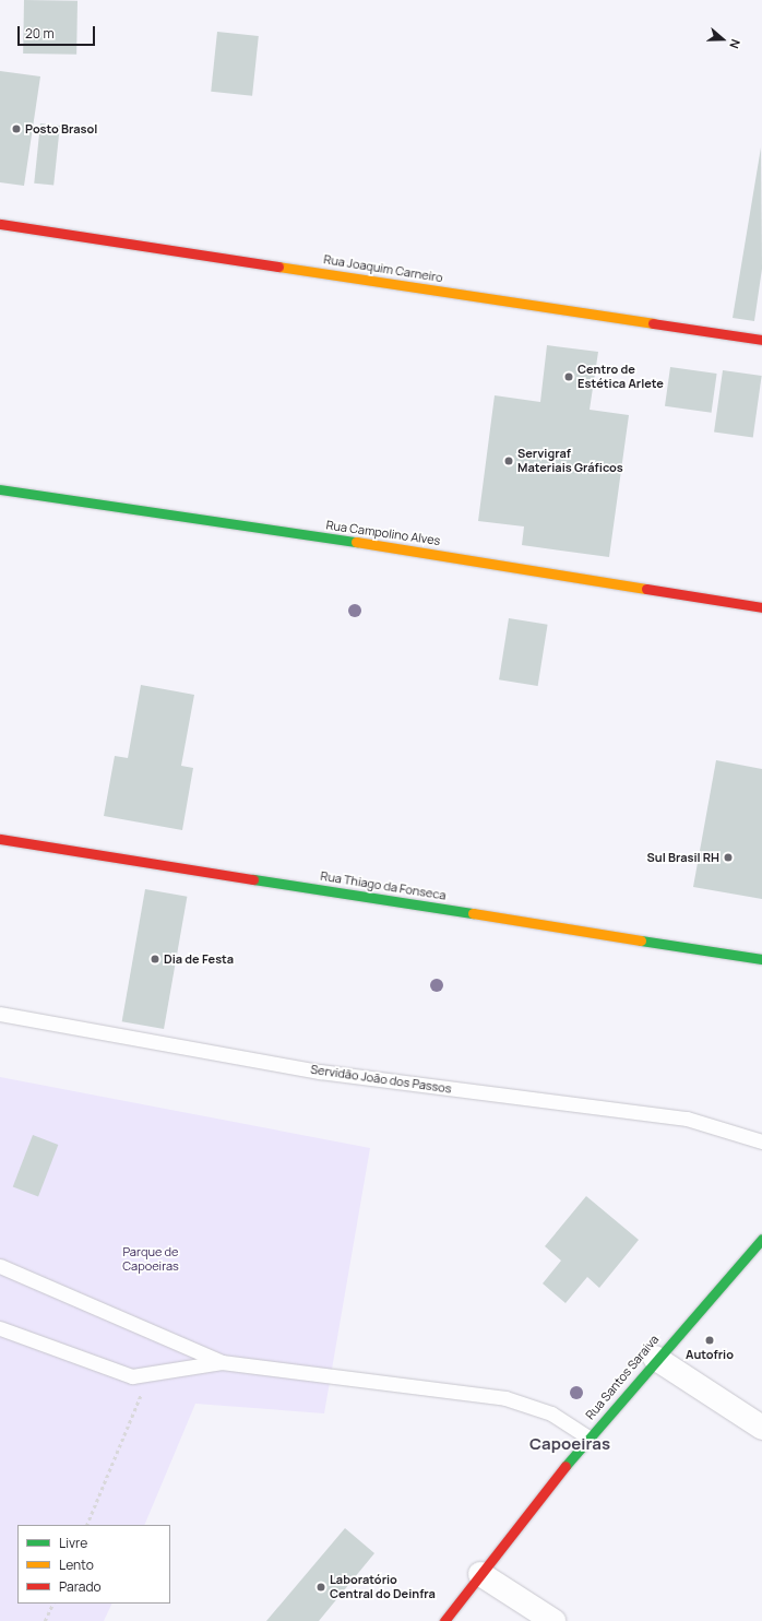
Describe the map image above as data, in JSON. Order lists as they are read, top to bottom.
{
  "streets": {
    "street": [
      "Rua Joaquim Carneiro",
      "Rua Campolino Alves",
      "Rua Thiago da Fonseca",
      "Rua Santos Saraiva"
    ],
    "lane": ["Servidão João dos Passos"]
  },
  "districts": ["Capoeiras"],
  "parks": ["Parque de Capoeiras"],
  "places": [
    "Posto Brasol",
    "Centro de Estética Arlete",
    "Servigraf Materiais Gráficos",
    "Sul Brasil RH",
    "Dia de Festa",
    "Autofrio",
    "Laboratório Central do Deinfra"
  ],
  "legend": ["Livre", "Lento", "Parado"],
  "scale_bar": "20 m",
  "north": "right"
}
